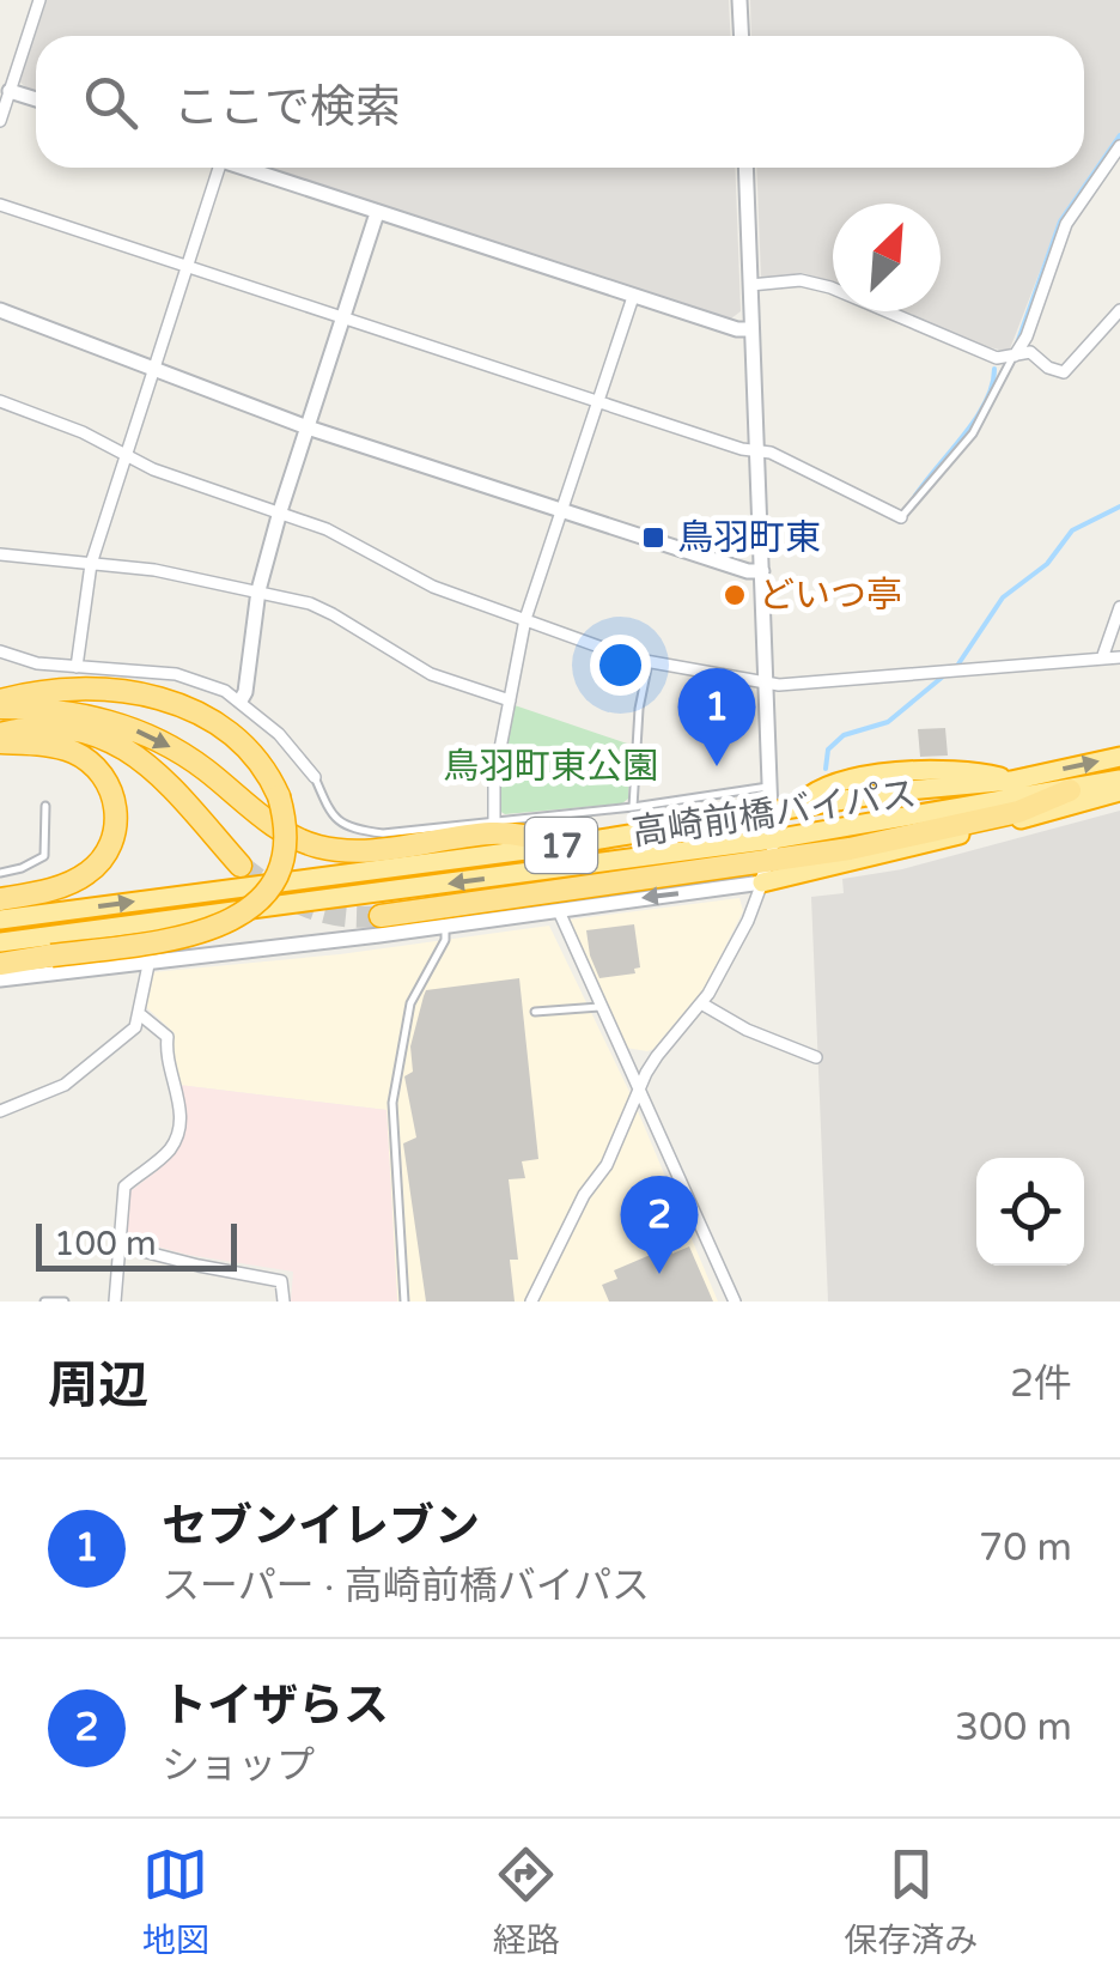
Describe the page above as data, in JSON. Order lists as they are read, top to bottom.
{
  "streets": {
    "highway": ["高崎前橋バイパス", "17"]
  },
  "parks": ["鳥羽町東公園"],
  "places": {
    "transit": ["鳥羽町東"],
    "other": ["どいつ亭"]
  },
  "scale_bar": "100 m",
  "north": "top right",
  "page": {
    "search": "ここで検索",
    "pins": ["1", "2"],
    "scale": "100 m",
    "heading": ["周辺", "2件"],
    "list": [
      {
        "mark": "1",
        "name": "セブンイレブン",
        "note": "スーパー · 高崎前橋バイパス",
        "value": "70 m"
      },
      {
        "mark": "2",
        "name": "トイザらス",
        "note": "ショップ",
        "value": "300 m"
      }
    ],
    "nav": ["地図", "経路", "保存済み"]
  }
}
